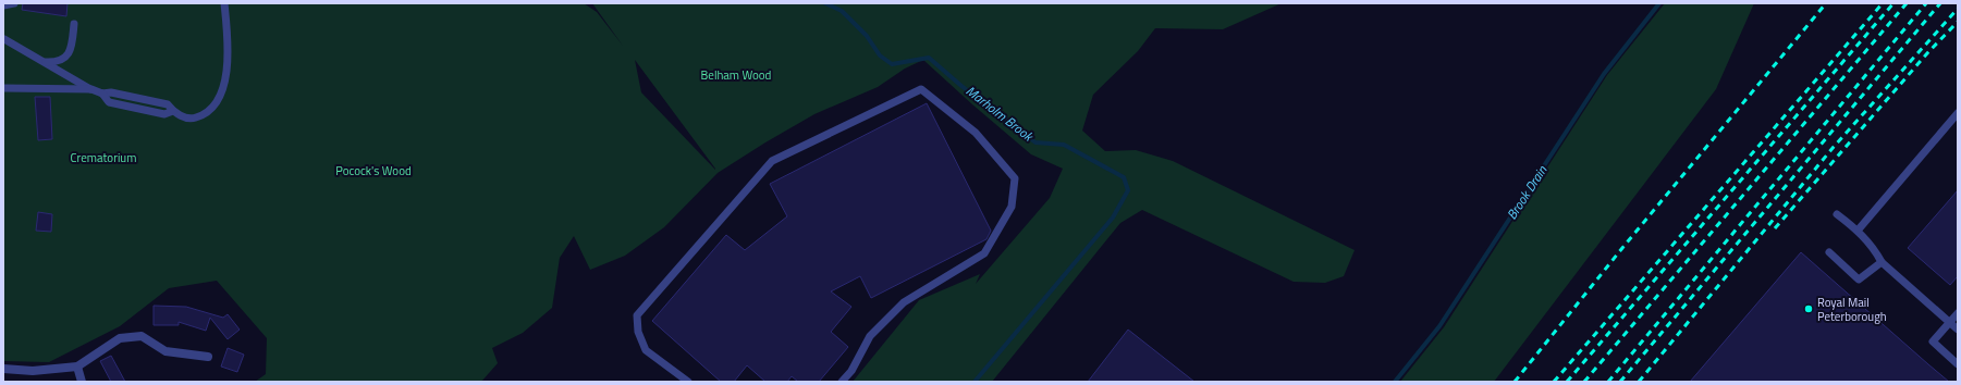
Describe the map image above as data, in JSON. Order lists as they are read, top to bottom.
{
  "water": ["Marholm Brook", "Brook Drain"],
  "parks": ["Belham Wood", "Crematorium", "Pocock's Wood"],
  "places": ["Royal Mail Peterborough"]
}
